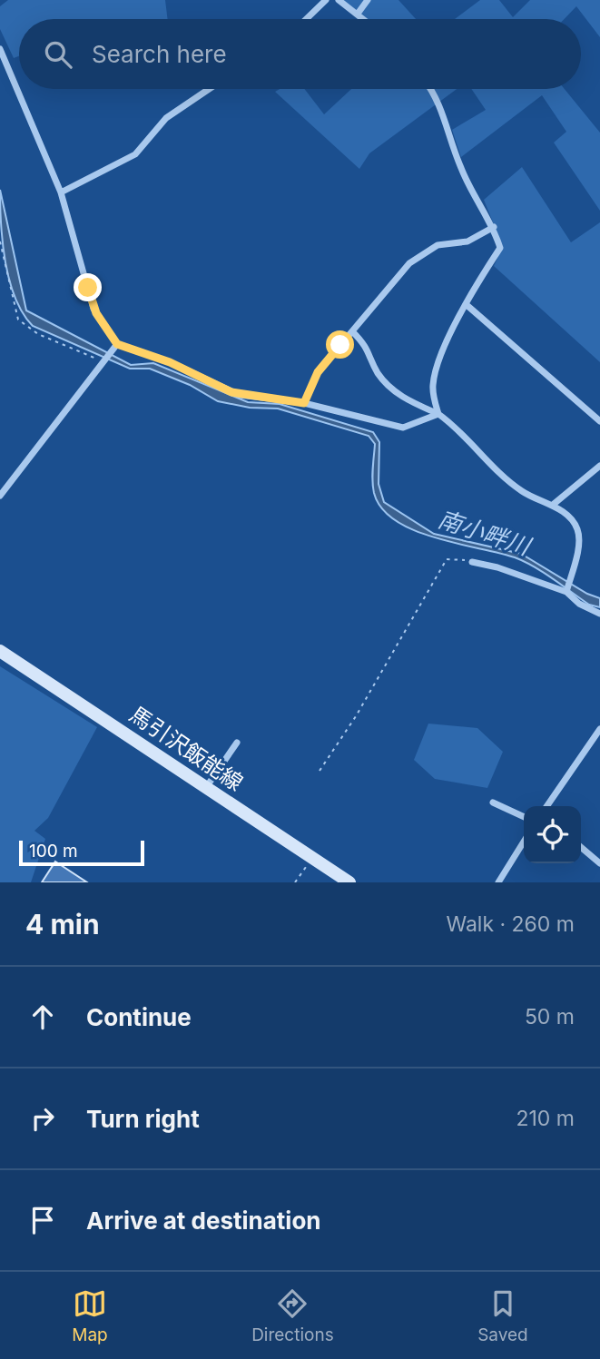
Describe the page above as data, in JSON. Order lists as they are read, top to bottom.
{
  "streets": {
    "main road": ["馬引沢飯能線"]
  },
  "water": ["南小畔川"],
  "scale_bar": "100 m",
  "page": {
    "search": "Search here",
    "scale": "100 m",
    "heading": ["4 min", "Walk · 260 m"],
    "list": [
      ["Continue", "50 m"],
      ["Turn right", "210 m"],
      "Arrive at destination"
    ],
    "nav": ["Map", "Directions", "Saved"]
  }
}
